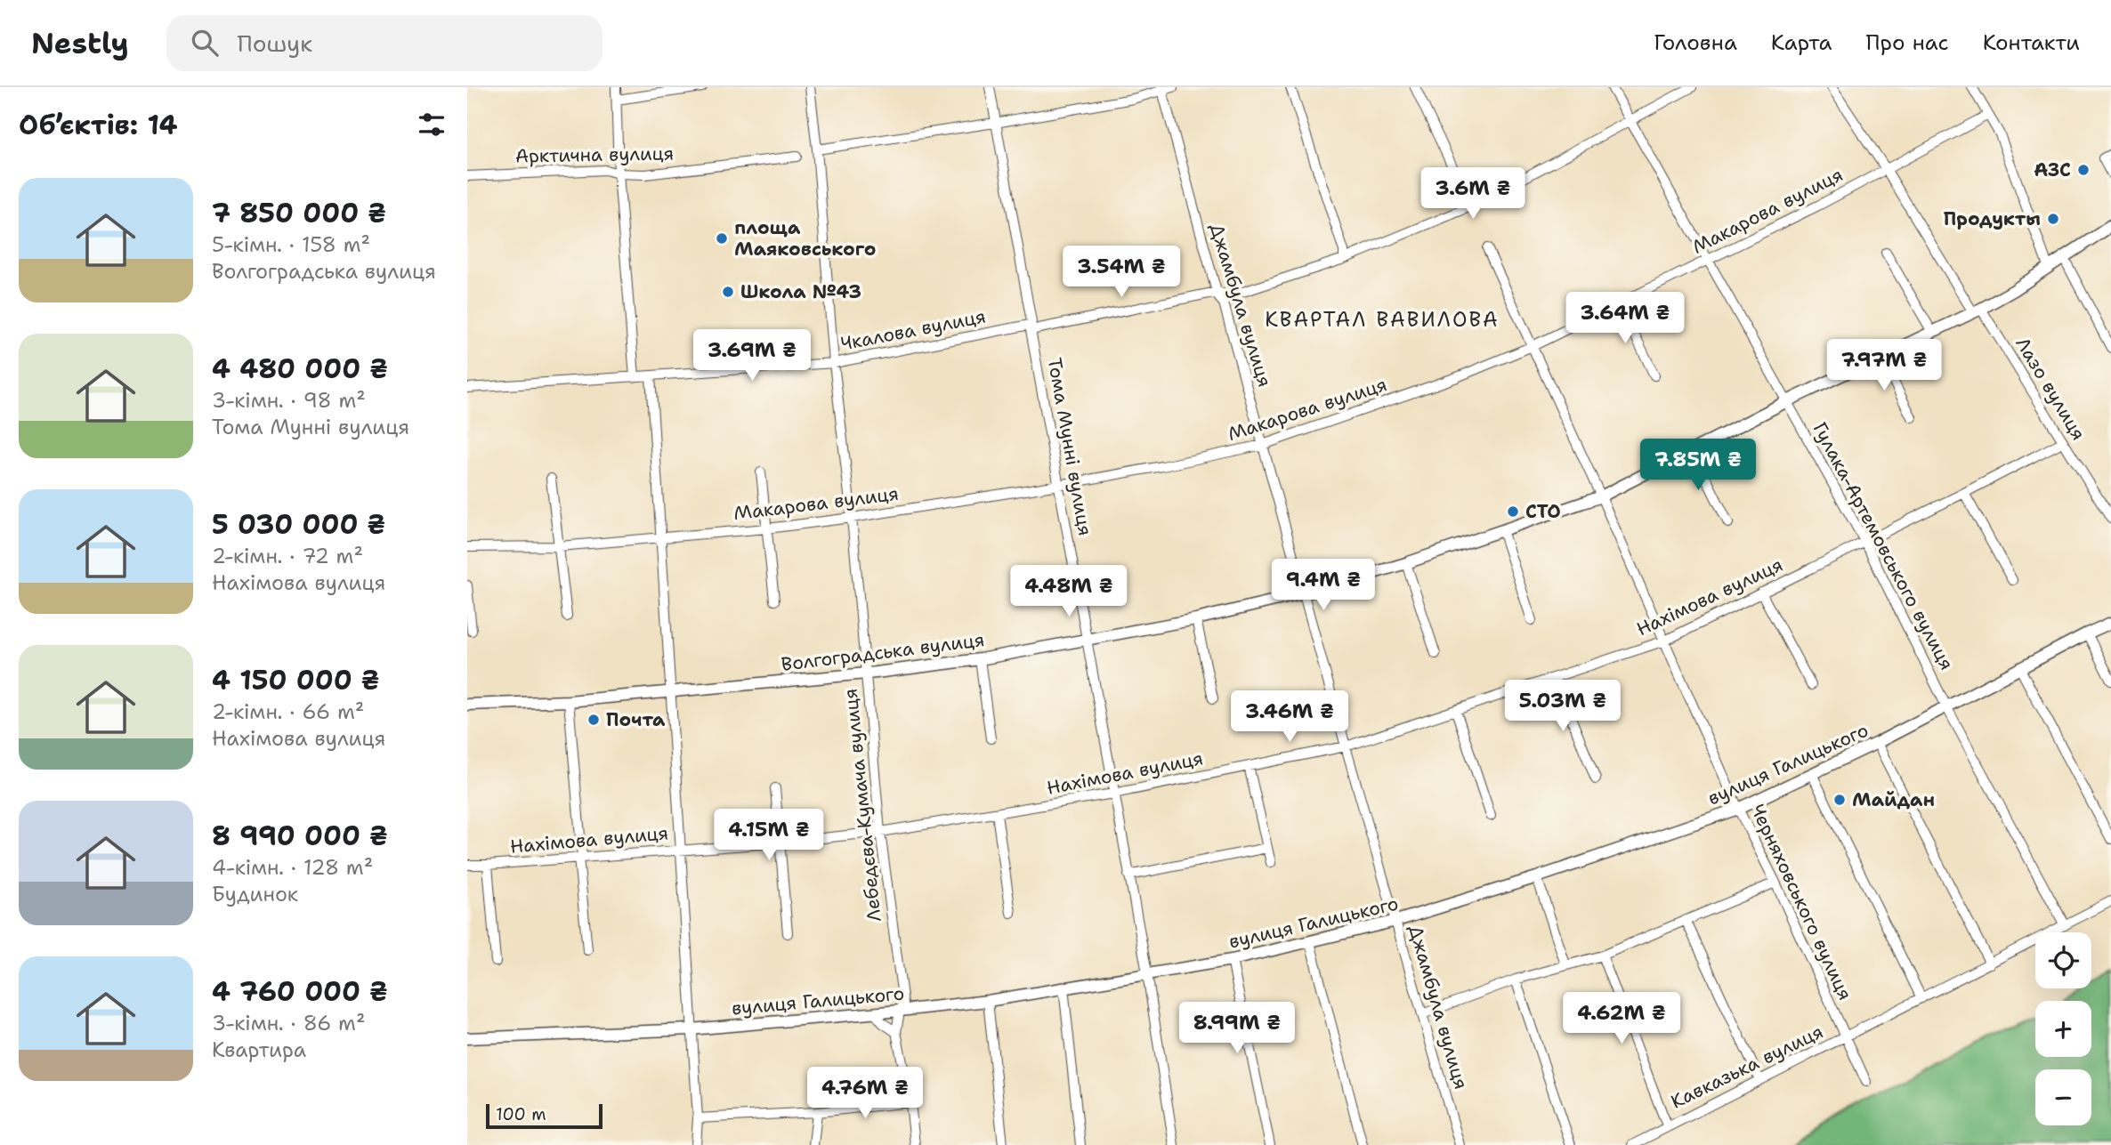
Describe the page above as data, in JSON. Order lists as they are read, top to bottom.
{
  "streets": {
    "street": [
      "Арктична вулиця",
      "Макарова вулиця",
      "Джамбула вулиця",
      "Чкалова вулиця",
      "Лазо вулиця",
      "Тома Мунні вулиця",
      "Гулака-Артемовського вулиця",
      "Нахімова вулиця",
      "Волгоградська вулиця",
      "вулиця Галицького",
      "Лебедєва-Кумача вулиця",
      "Черняховського вулиця",
      "Кавказька вулиця"
    ]
  },
  "crossings": [
    ["Макарова вулиця", "Джамбула вулиця"],
    ["Макарова вулиця", "Лазо вулиця"],
    ["Макарова вулиця", "Тома Мунні вулиця"],
    ["Макарова вулиця", "Гулака-Артемовського вулиця"],
    ["Макарова вулиця", "Лебедєва-Кумача вулиця"],
    ["Макарова вулиця", "Черняховського вулиця"],
    ["Джамбула вулиця", "Чкалова вулиця"],
    ["Джамбула вулиця", "Нахімова вулиця"],
    ["Джамбула вулиця", "Волгоградська вулиця"],
    ["Джамбула вулиця", "вулиця Галицького"],
    ["Чкалова вулиця", "Тома Мунні вулиця"],
    ["Чкалова вулиця", "Гулака-Артемовського вулиця"],
    ["Чкалова вулиця", "Лебедєва-Кумача вулиця"],
    ["Лазо вулиця", "Нахімова вулиця"],
    ["Лазо вулиця", "Волгоградська вулиця"],
    ["Тома Мунні вулиця", "Нахімова вулиця"],
    ["Тома Мунні вулиця", "Волгоградська вулиця"],
    ["Тома Мунні вулиця", "вулиця Галицького"],
    ["Гулака-Артемовського вулиця", "Нахімова вулиця"],
    ["Гулака-Артемовського вулиця", "Волгоградська вулиця"],
    ["Гулака-Артемовського вулиця", "вулиця Галицького"],
    ["Гулака-Артемовського вулиця", "Кавказька вулиця"],
    ["Нахімова вулиця", "Лебедєва-Кумача вулиця"],
    ["Нахімова вулиця", "Черняховського вулиця"],
    ["Волгоградська вулиця", "Лебедєва-Кумача вулиця"],
    ["Волгоградська вулиця", "Черняховського вулиця"],
    ["вулиця Галицького", "Лебедєва-Кумача вулиця"],
    ["вулиця Галицького", "Черняховського вулиця"],
    ["Черняховського вулиця", "Кавказька вулиця"]
  ],
  "districts": ["КВАРТАЛ ВАВИЛОВА"],
  "places": [
    "АЗС",
    "Продукты",
    "площа Маяковського",
    "Школа №43",
    "СТО",
    "Почта",
    "Майдан"
  ],
  "scale_bar": "100 m",
  "page": {
    "header": "Nestly",
    "search": "Пошук",
    "nav": [
      "Головна",
      "Карта",
      "Про нас",
      "Контакти"
    ],
    "heading": "Об’єктів: 14",
    "list": [
      {
        "name": "7 850 000 ₴",
        "note": "5-кімн. · 158 m² · Волгоградська вулиця"
      },
      {
        "name": "4 480 000 ₴",
        "note": "3-кімн. · 98 m² · Тома Мунні вулиця"
      },
      {
        "name": "5 030 000 ₴",
        "note": "2-кімн. · 72 m² · Нахімова вулиця"
      },
      {
        "name": "4 150 000 ₴",
        "note": "2-кімн. · 66 m² · Нахімова вулиця"
      },
      {
        "name": "8 990 000 ₴",
        "note": "4-кімн. · 128 m² · Будинок"
      },
      {
        "name": "4 760 000 ₴",
        "note": "3-кімн. · 86 m² · Квартира"
      }
    ],
    "price": [
      "3.6M ₴",
      "3.54M ₴",
      "3.64M ₴",
      "3.69M ₴",
      "7.97M ₴",
      "7.85M ₴",
      "9.4M ₴",
      "4.48M ₴",
      "5.03M ₴",
      "3.46M ₴",
      "4.15M ₴",
      "4.62M ₴",
      "8.99M ₴",
      "4.76M ₴"
    ],
    "map_buttons": ["+", "−"],
    "scale": "100 m"
  }
}
